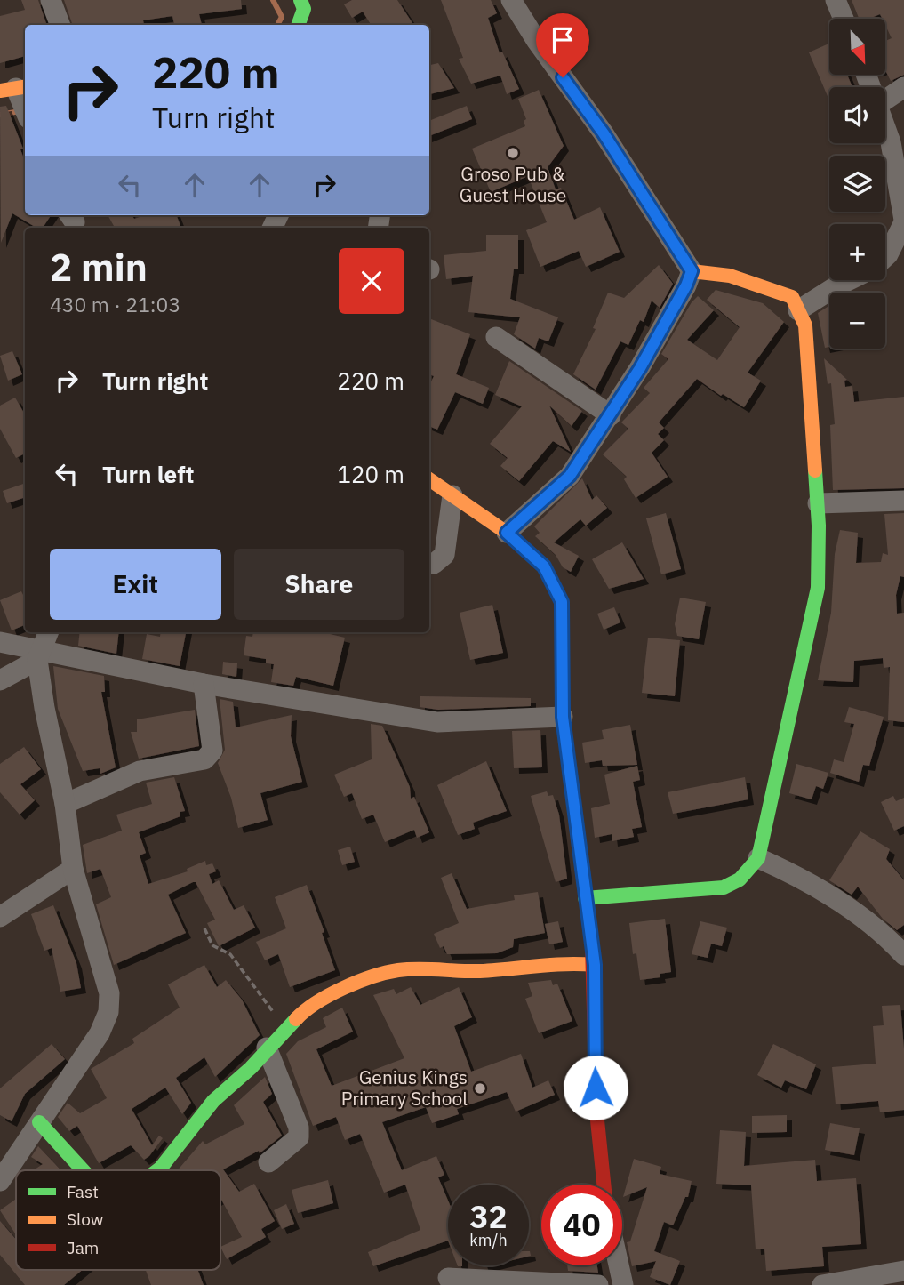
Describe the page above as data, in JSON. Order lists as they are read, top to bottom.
{
  "places": ["Groso Pub & Guest House", "Genius Kings Primary School"],
  "legend": ["Fast", "Slow", "Jam"],
  "north": "bottom right",
  "page": {
    "map_buttons": ["+", "−"],
    "turn": ["220 m", "Turn right"],
    "heading": ["2 min", "430 m · 21:03"],
    "list": [
      {
        "name": "Turn right",
        "value": "220 m"
      },
      {
        "name": "Turn left",
        "value": "120 m"
      }
    ],
    "buttons": ["Exit", "Share"],
    "speed": "32 km/h",
    "limit": "40"
  }
}
